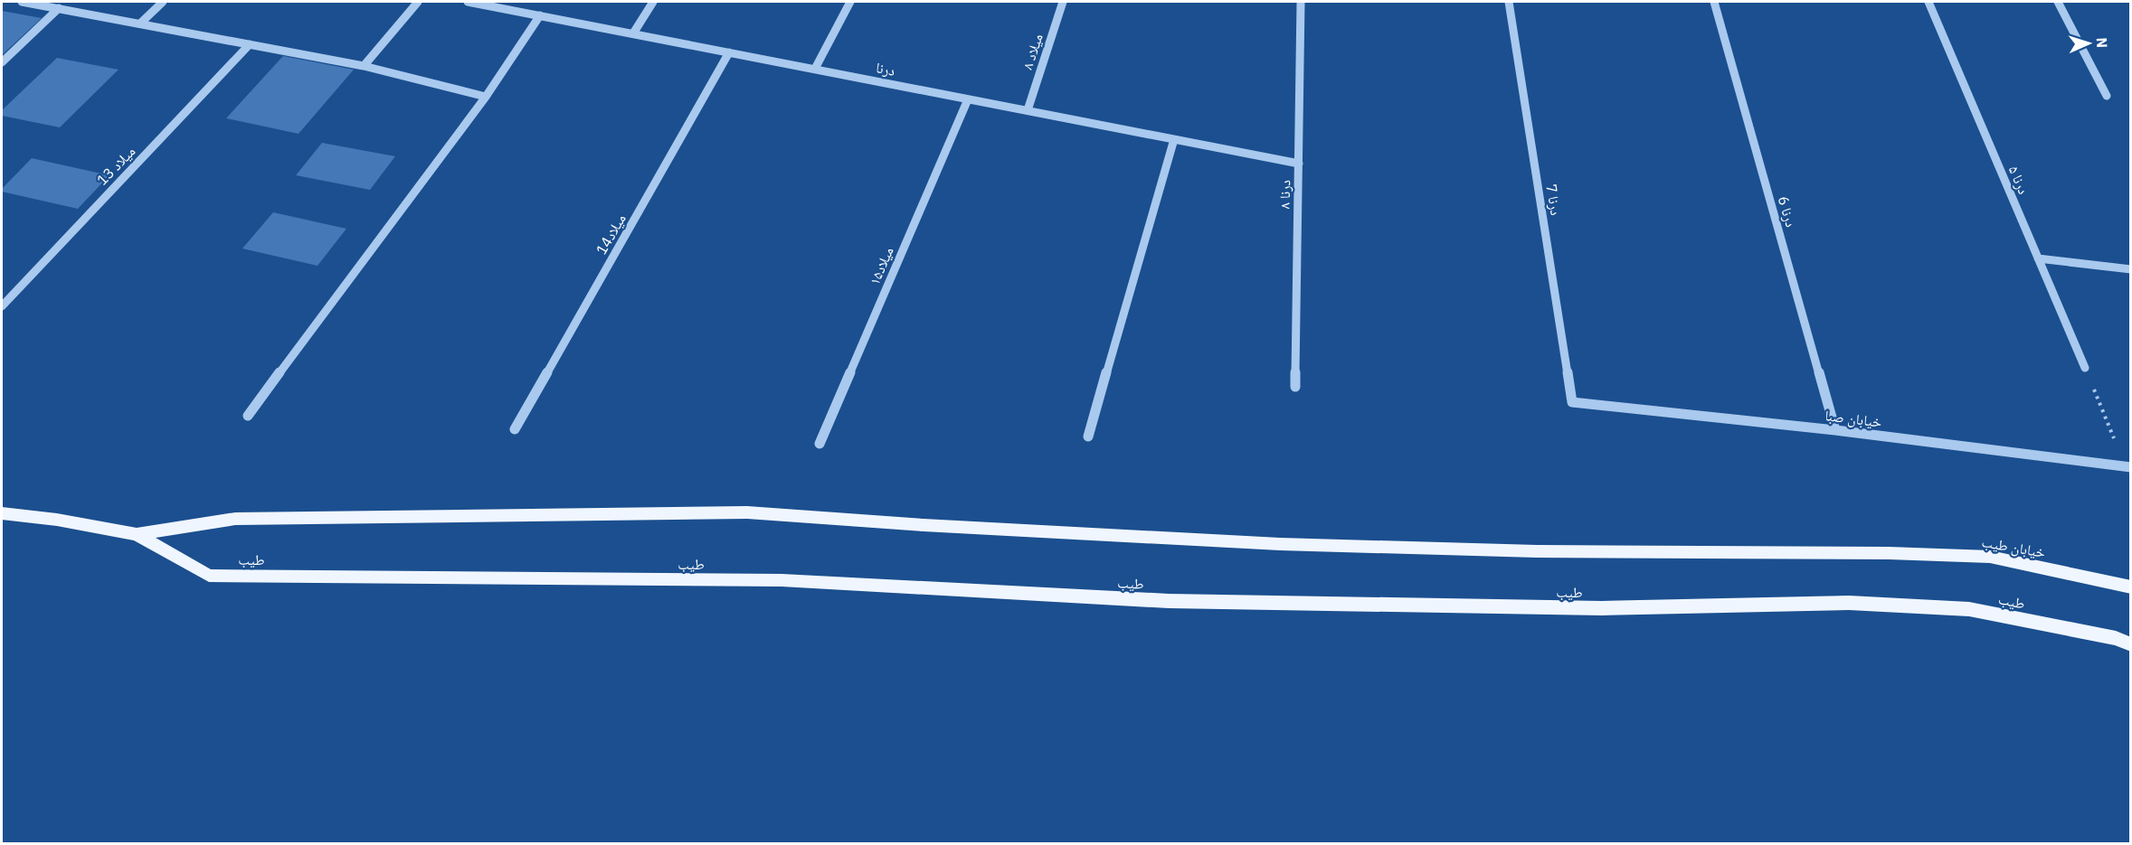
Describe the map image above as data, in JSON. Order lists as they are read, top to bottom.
{
  "streets": {
    "main road": ["خیابان طیب", "طیب"],
    "street": [
      "میلاد ۸",
      "درنا",
      "میلاد 13",
      "درنا ۵",
      "درنا ۸",
      "درنا 7",
      "درنا 6",
      "میلاد14",
      "میلاد۱۵",
      "خیابان صبا"
    ]
  },
  "crossings": [
    ["میلاد ۸", "درنا"],
    ["درنا", "درنا ۸"],
    ["درنا", "میلاد14"],
    ["درنا", "میلاد۱۵"],
    ["درنا 7", "خیابان صبا"],
    ["درنا 6", "خیابان صبا"],
    ["خیابان طیب", "طیب"]
  ],
  "north": "right"
}
